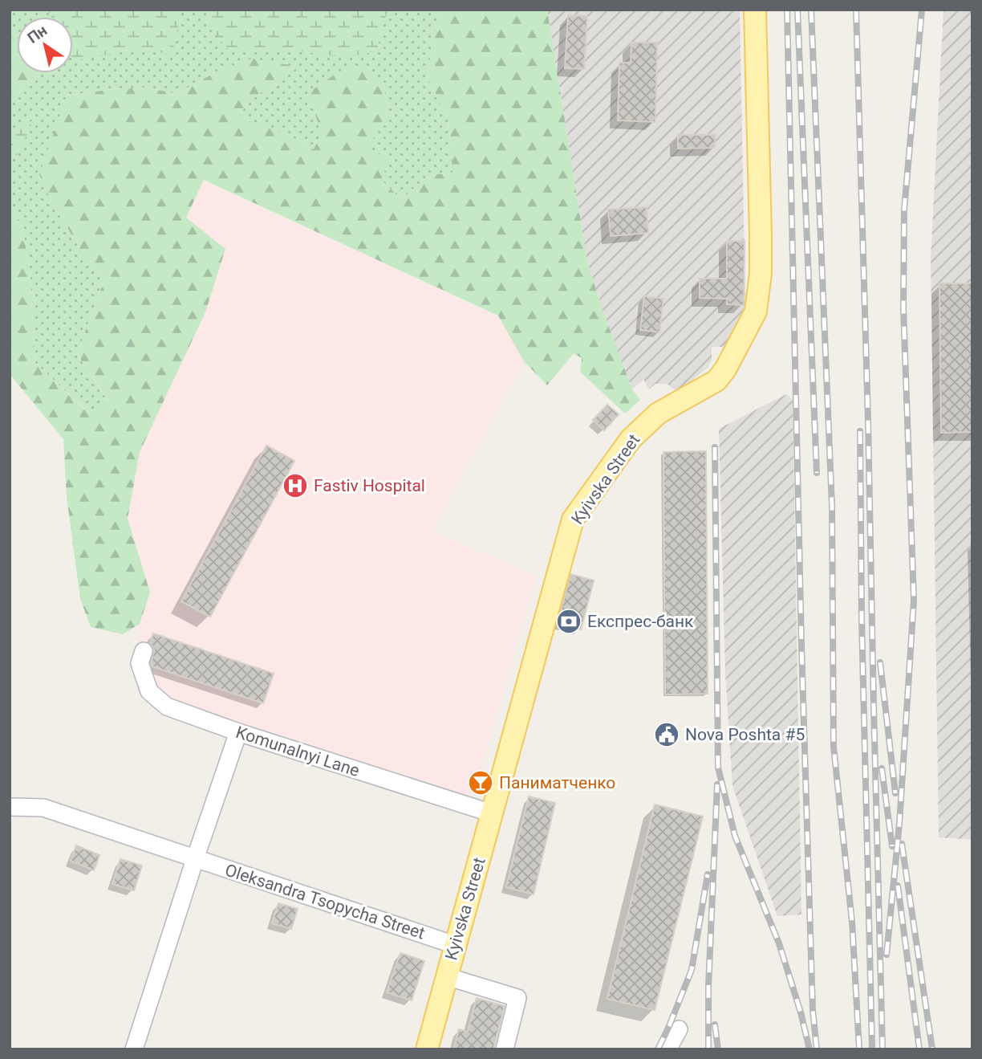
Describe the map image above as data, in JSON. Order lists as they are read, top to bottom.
{
  "streets": {
    "main road": ["Kyivska Street"],
    "street": ["Komunalnyi Lane", "Oleksandra Tsopycha Street"]
  },
  "crossings": [
    ["Kyivska Street", "Komunalnyi Lane"],
    ["Kyivska Street", "Oleksandra Tsopycha Street"]
  ],
  "places": {
    "hospital": ["Fastiv Hospital"],
    "bank": ["Експрес-банк"],
    "public building": ["Nova Poshta #5"],
    "bar": ["Паниматченко"]
  },
  "north": "top left"
}
